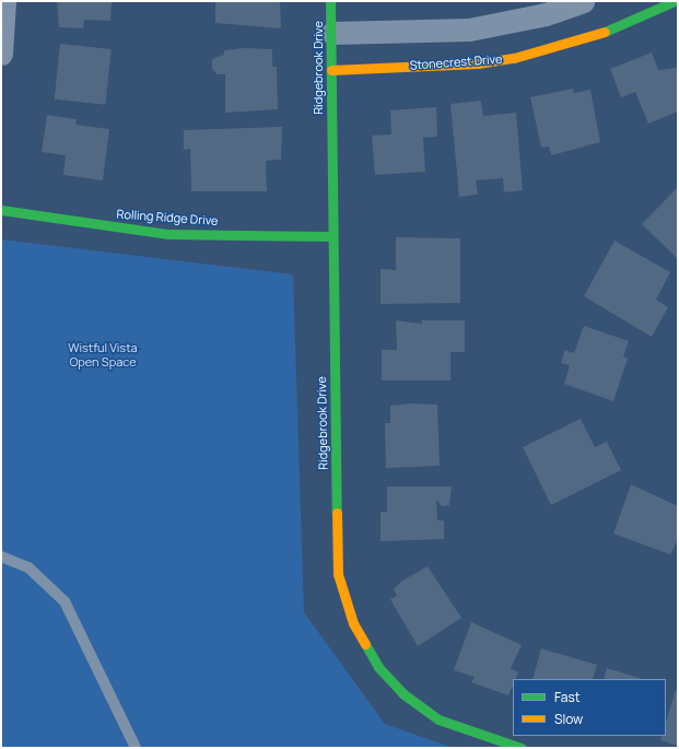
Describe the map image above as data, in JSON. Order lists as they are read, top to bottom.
{
  "streets": {
    "street": ["Stonecrest Drive", "Ridgebrook Drive", "Rolling Ridge Drive"]
  },
  "crossings": [
    ["Stonecrest Drive", "Ridgebrook Drive"],
    ["Ridgebrook Drive", "Rolling Ridge Drive"]
  ],
  "parks": ["Wistful Vista Open Space"],
  "legend": ["Fast", "Slow"]
}
